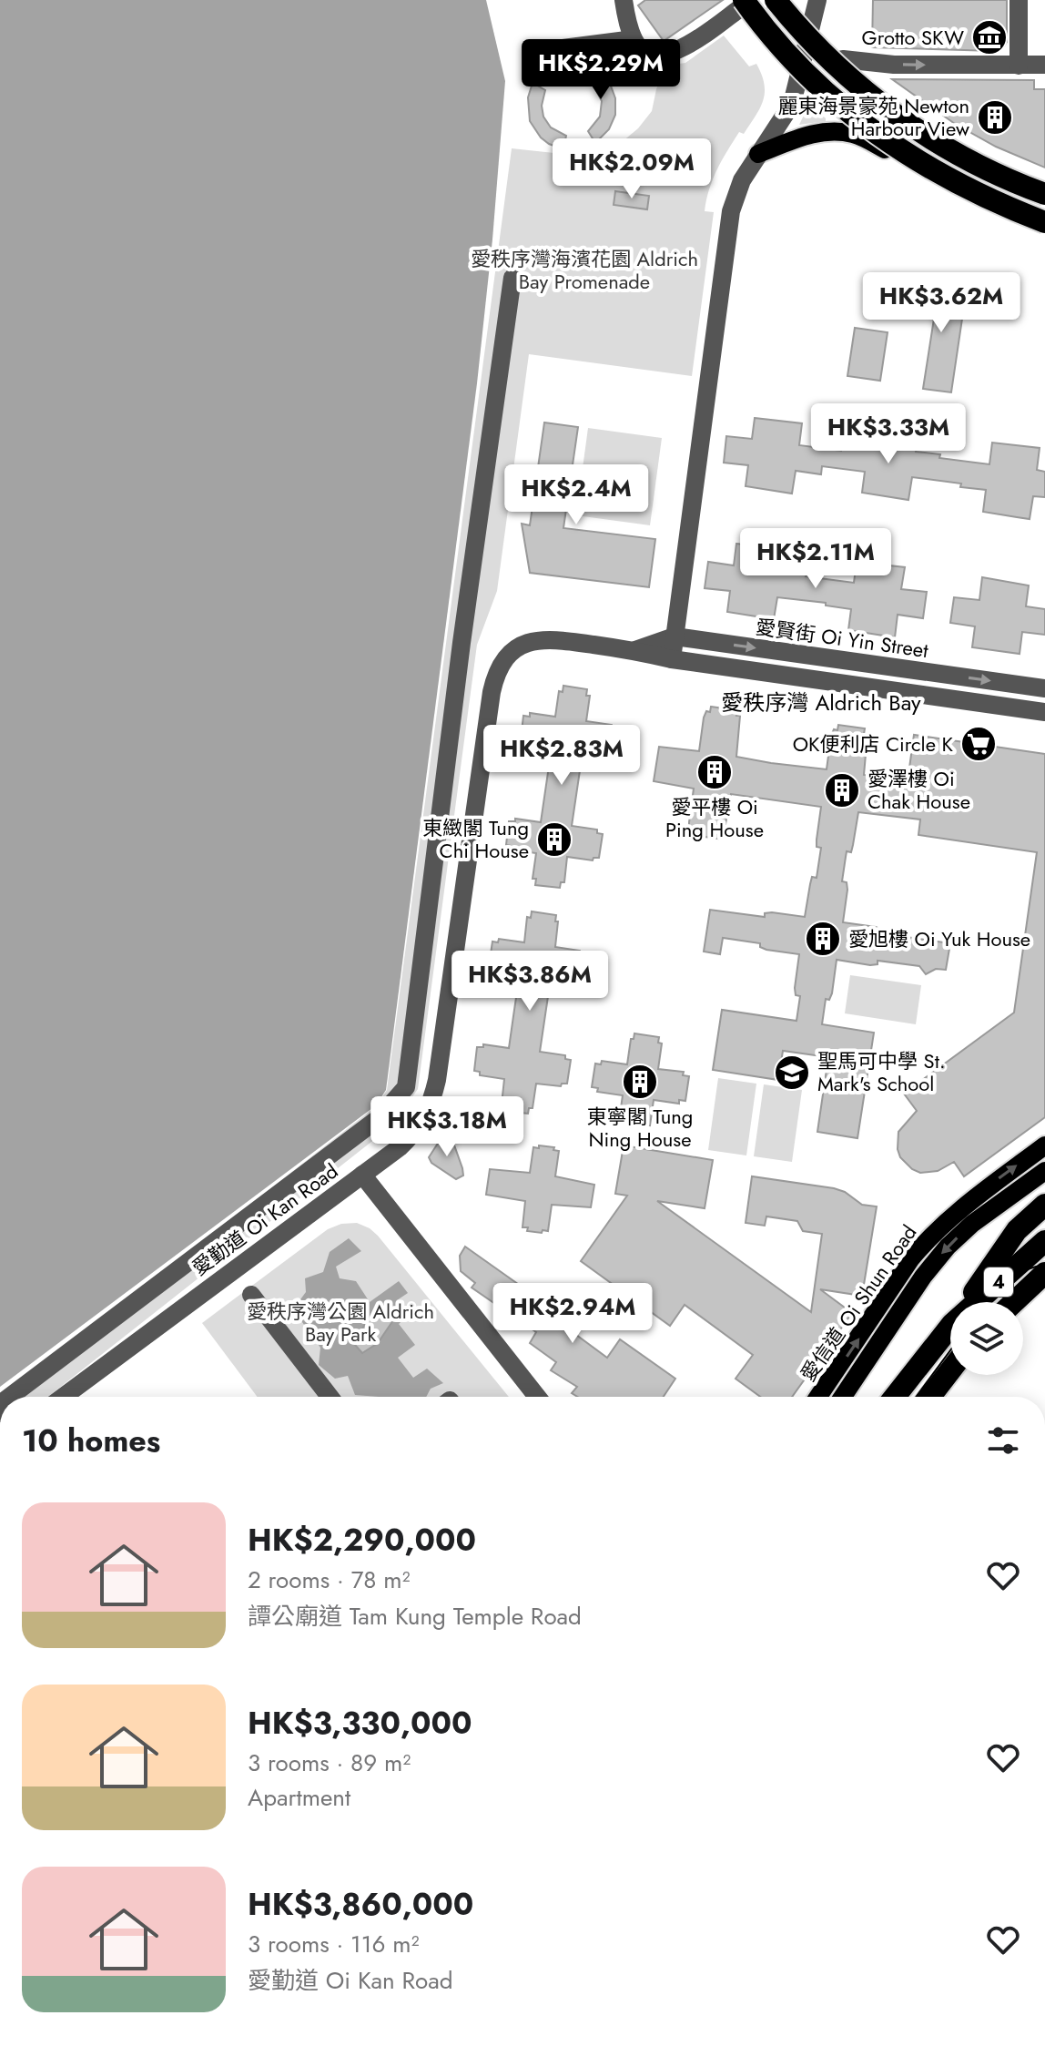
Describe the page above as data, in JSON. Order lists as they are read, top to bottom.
{
  "streets": {
    "highway": ["4"],
    "main road": ["愛信道 Oi Shun Road"],
    "street": ["愛賢街 Oi Yin Street", "愛勤道 Oi Kan Road"]
  },
  "crossings": [
    ["愛賢街 Oi Yin Street", "愛勤道 Oi Kan Road"]
  ],
  "districts": ["愛秩序灣 Aldrich Bay"],
  "parks": ["愛秩序灣海濱花園 Aldrich Bay Promenade", "愛秩序灣公園 Aldrich Bay Park"],
  "places": {
    "museum": ["Grotto SKW"],
    "building": [
      "麗東海景豪苑 Newton Harbour View",
      "愛平樓 Oi Ping House",
      "愛澤樓 Oi Chak House",
      "東緻閣 Tung Chi House",
      "愛旭樓 Oi Yuk House",
      "東寧閣 Tung Ning House"
    ],
    "supermarket": ["OK便利店 Circle K"],
    "school or university": ["聖馬可中學 St. Mark's School"]
  },
  "page": {
    "price": [
      "HK$2.29M",
      "HK$2.09M",
      "HK$3.62M",
      "HK$3.33M",
      "HK$2.4M",
      "HK$2.11M",
      "HK$2.83M",
      "HK$3.86M",
      "HK$3.18M",
      "HK$2.94M"
    ],
    "heading": "10 homes",
    "list": [
      {
        "name": "HK$2,290,000",
        "note": "2 rooms · 78 m² · 譚公廟道 Tam Kung Temple Road"
      },
      {
        "name": "HK$3,330,000",
        "note": "3 rooms · 89 m² · Apartment"
      },
      {
        "name": "HK$3,860,000",
        "note": "3 rooms · 116 m² · 愛勤道 Oi Kan Road"
      }
    ]
  }
}
